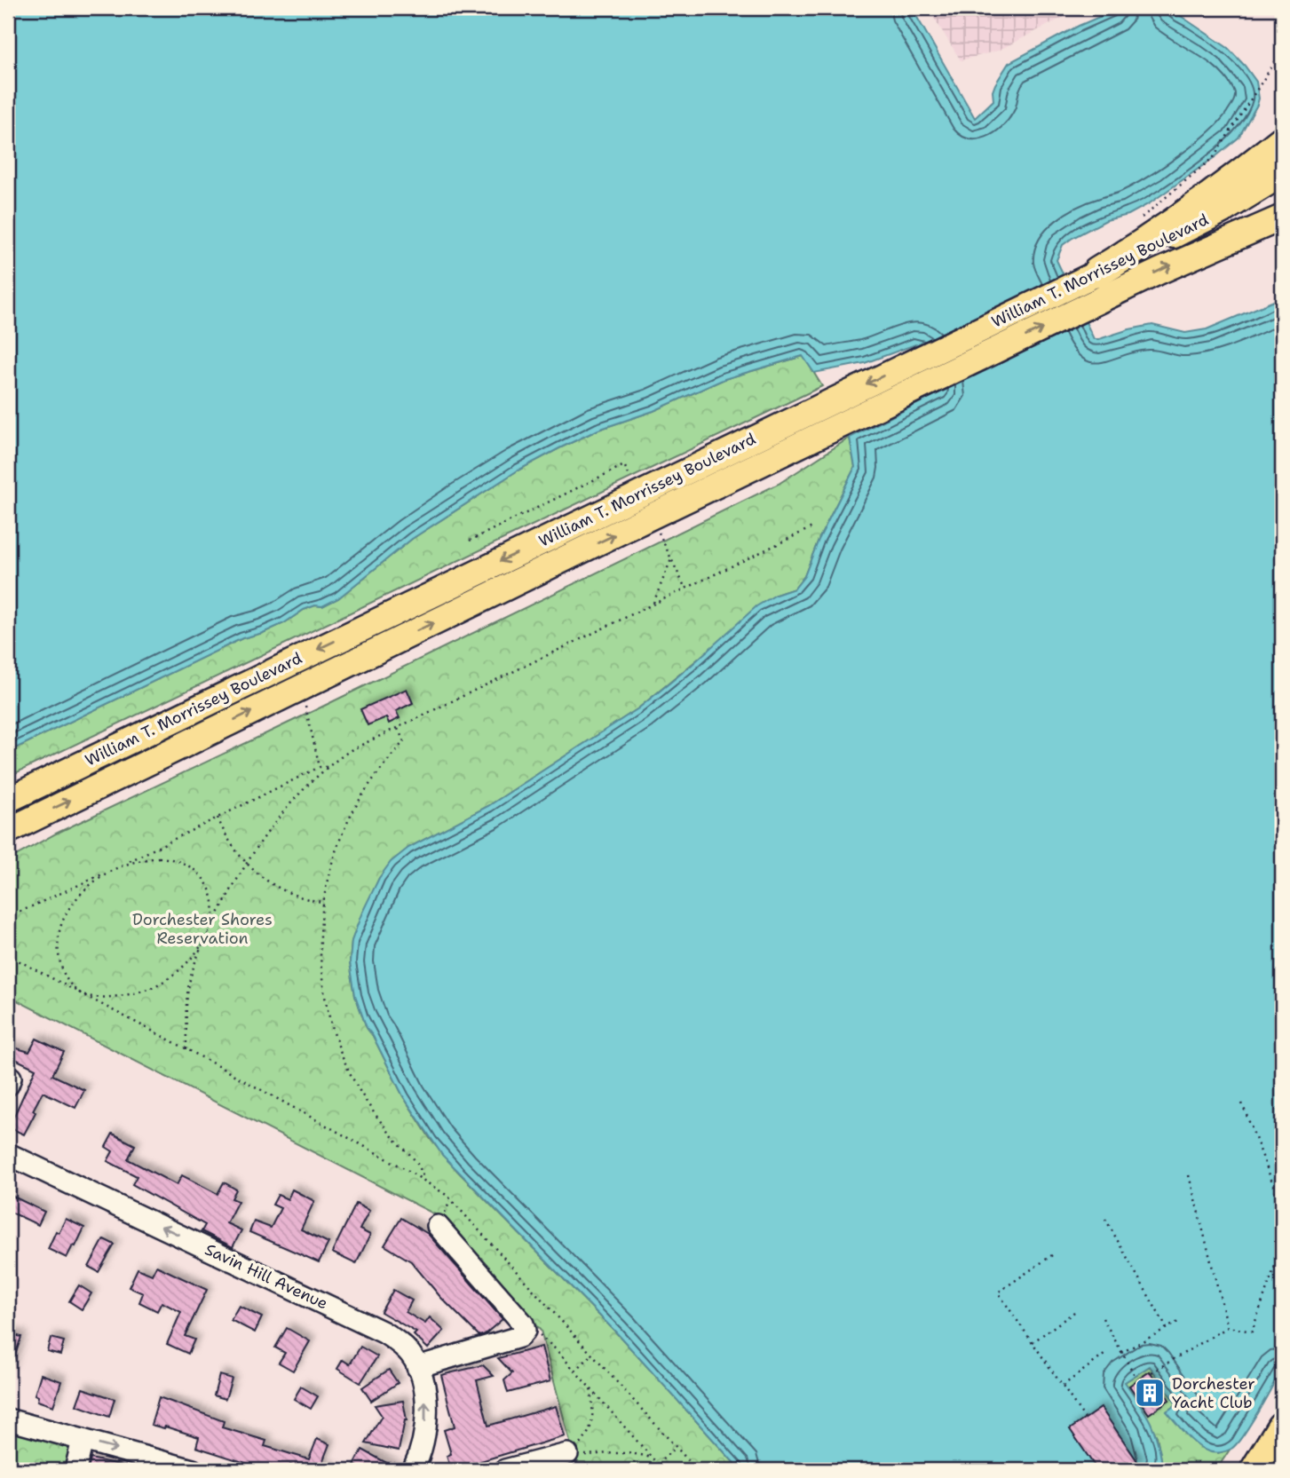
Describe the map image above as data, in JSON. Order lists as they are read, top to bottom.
{
  "streets": {
    "main road": ["William T. Morrissey Boulevard"],
    "street": ["Savin Hill Avenue"]
  },
  "one_way": ["Savin Hill Avenue"],
  "parks": ["Dorchester Shores Reservation"],
  "places": {
    "building": ["Dorchester Yacht Club"]
  }
}
